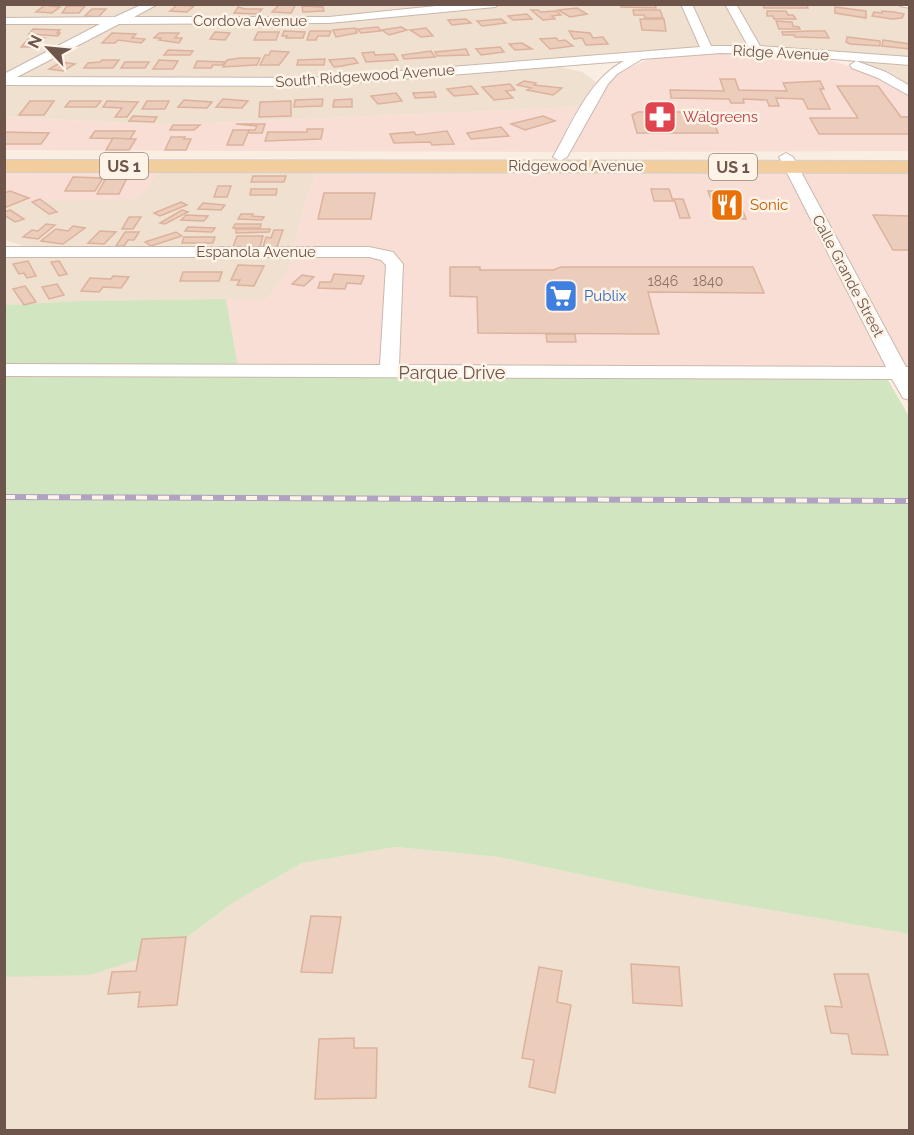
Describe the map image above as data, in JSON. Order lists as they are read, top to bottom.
{
  "streets": {
    "main road": ["US 1", "Ridgewood Avenue"],
    "street": [
      "Cordova Avenue",
      "Ridge Avenue",
      "South Ridgewood Avenue",
      "Espanola Avenue",
      "Calle Grande Street",
      "Parque Drive"
    ]
  },
  "crossings": [
    ["Ridge Avenue", "South Ridgewood Avenue"],
    ["US 1", "Ridgewood Avenue"],
    ["Ridgewood Avenue", "Calle Grande Street"],
    ["Espanola Avenue", "Parque Drive"],
    ["Calle Grande Street", "Parque Drive"]
  ],
  "places": {
    "pharmacy": ["Walgreens"],
    "restaurant": ["Sonic"],
    "supermarket": ["Publix"]
  },
  "house_numbers": ["1846", "1840"],
  "north": "top left"
}
